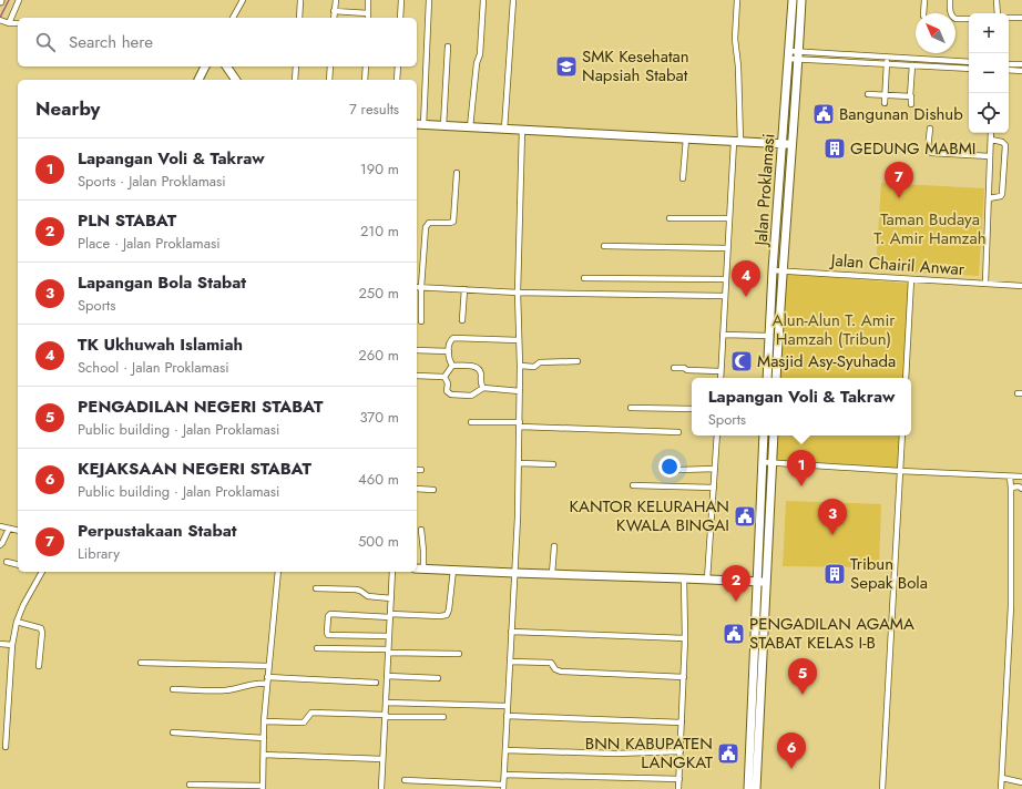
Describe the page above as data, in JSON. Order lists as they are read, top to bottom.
{
  "streets": {
    "street": ["Jalan Proklamasi", "Jalan Chairil Anwar"]
  },
  "crossings": [
    ["Jalan Proklamasi", "Jalan Chairil Anwar"]
  ],
  "parks": ["Taman Budaya T. Amir Hamzah", "Alun-Alun T. Amir Hamzah (Tribun)"],
  "places": {
    "school or university": ["SMK Kesehatan Napsiah Stabat"],
    "public building": [
      "Bangunan Dishub",
      "KANTOR KELURAHAN KWALA BINGAI",
      "PENGADILAN AGAMA STABAT KELAS I-B",
      "BNN KABUPATEN LANGKAT"
    ],
    "building": ["GEDUNG MABMI", "Tribun Sepak Bola"],
    "mosque": ["Masjid Asy-Syuhada"]
  },
  "north": "top left",
  "page": {
    "map_buttons": ["+", "−"],
    "search": "Search here",
    "heading": ["Nearby", "7 results"],
    "list": [
      {
        "mark": "1",
        "name": "Lapangan Voli & Takraw",
        "note": "Sports · Jalan Proklamasi",
        "value": "190 m"
      },
      {
        "mark": "2",
        "name": "PLN STABAT",
        "note": "Place · Jalan Proklamasi",
        "value": "210 m"
      },
      {
        "mark": "3",
        "name": "Lapangan Bola Stabat",
        "note": "Sports",
        "value": "250 m"
      },
      {
        "mark": "4",
        "name": "TK Ukhuwah Islamiah",
        "note": "School · Jalan Proklamasi",
        "value": "260 m"
      },
      {
        "mark": "5",
        "name": "PENGADILAN NEGERI STABAT",
        "note": "Public building · Jalan Proklamasi",
        "value": "370 m"
      },
      {
        "mark": "6",
        "name": "KEJAKSAAN NEGERI STABAT",
        "note": "Public building · Jalan Proklamasi",
        "value": "460 m"
      },
      {
        "mark": "7",
        "name": "Perpustakaan Stabat",
        "note": "Library",
        "value": "500 m"
      }
    ],
    "pins": [
      "7",
      "4",
      "1",
      "3",
      "2",
      "5",
      "6"
    ],
    "popup": ["Lapangan Voli & Takraw", "Sports"]
  }
}
